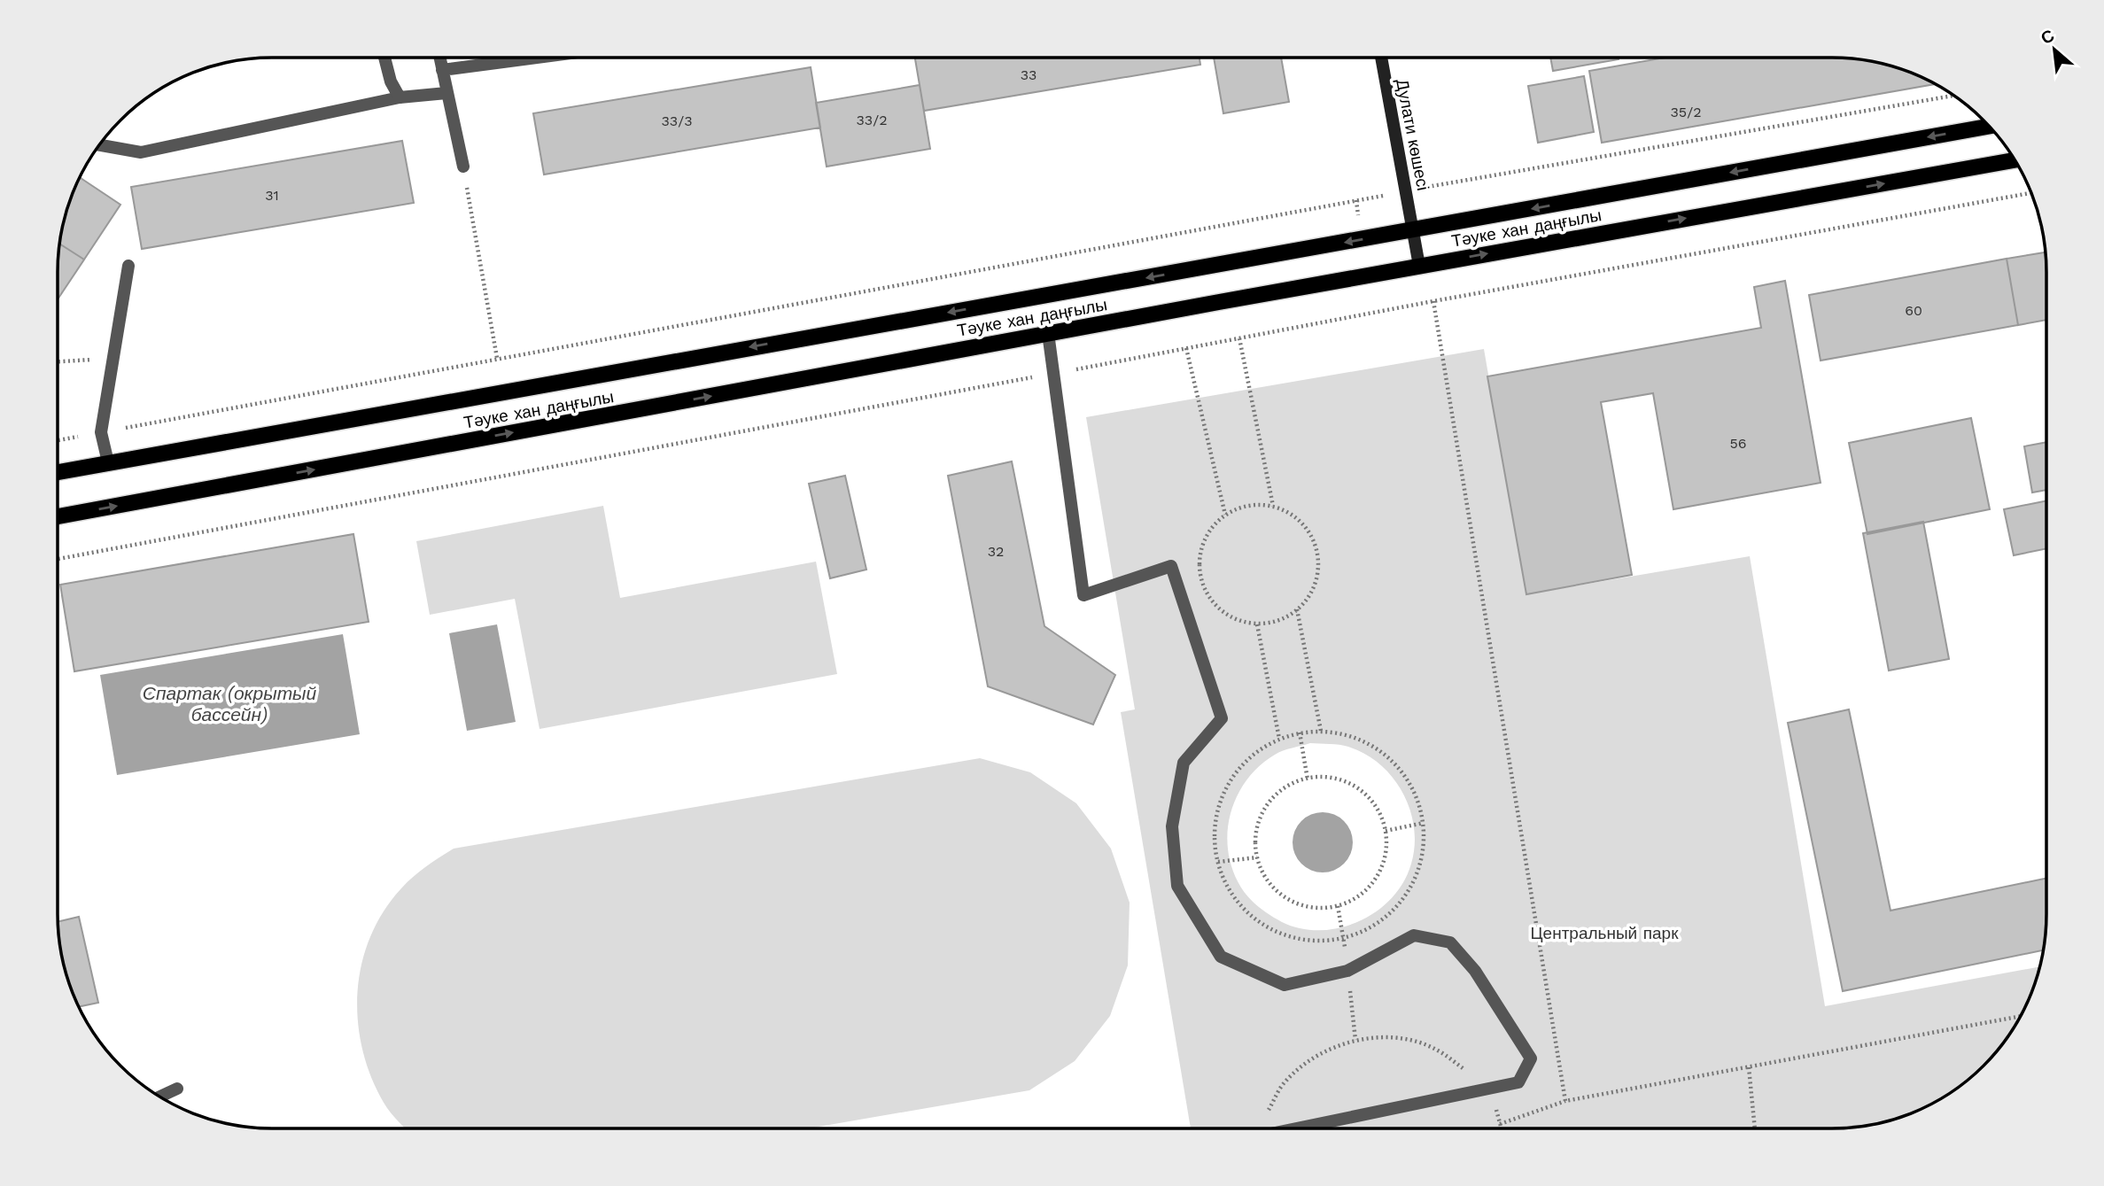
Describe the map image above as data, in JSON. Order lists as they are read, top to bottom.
{
  "streets": {
    "main road": ["Дулати көшесі", "Тәуке хан даңғылы"]
  },
  "crossings": [
    ["Дулати көшесі", "Тәуке хан даңғылы"]
  ],
  "water": ["Спартак (окрытый бассейн)"],
  "parks": ["Центральный парк"],
  "house_numbers": [
    "33",
    "35/2",
    "33/2",
    "33/3",
    "31",
    "60",
    "56",
    "32"
  ],
  "north": "top left"
}
